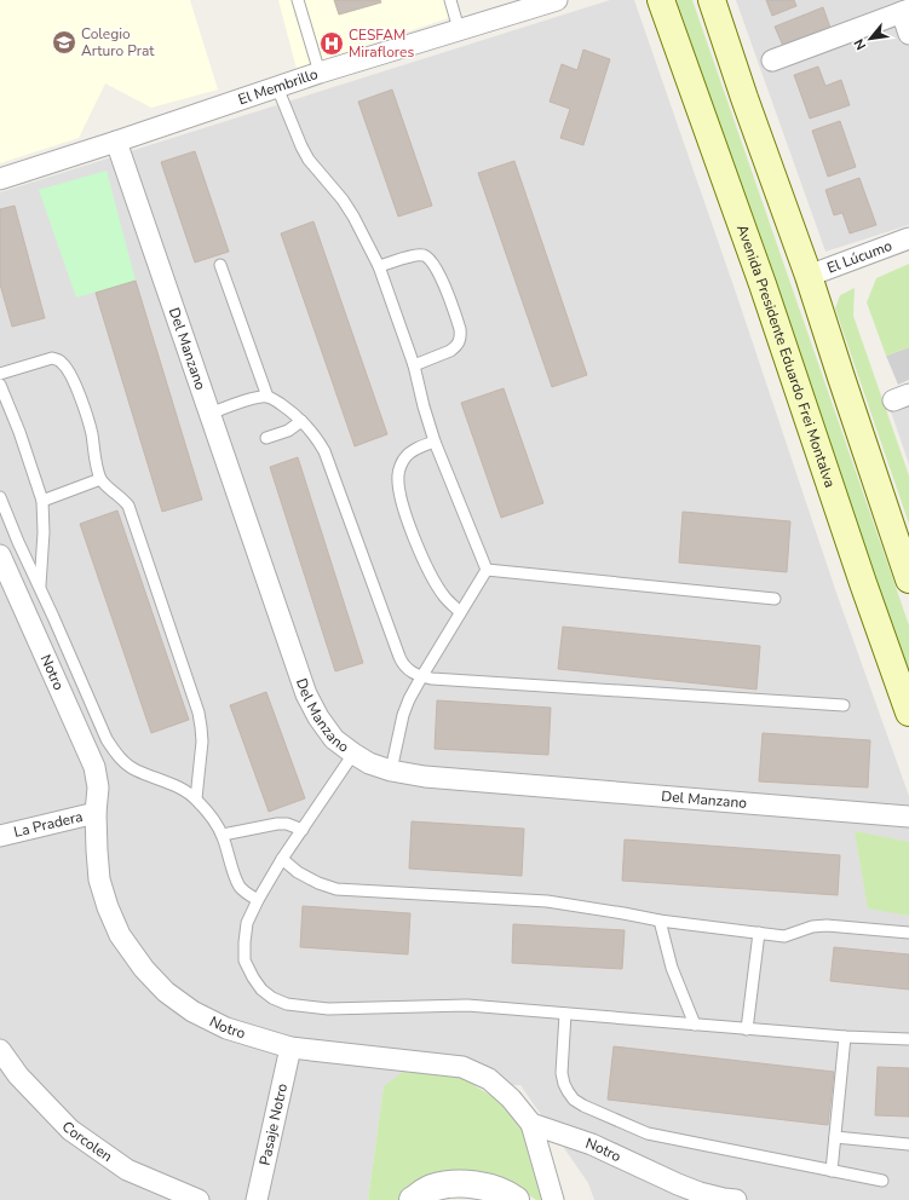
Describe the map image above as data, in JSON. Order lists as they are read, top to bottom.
{
  "streets": {
    "main road": ["Avenida Presidente Eduardo Frei Montalva"],
    "street": [
      "El Membrillo",
      "El Lúcumo",
      "Del Manzano",
      "Notro",
      "La Pradera",
      "Pasaje Notro",
      "Corcolen"
    ]
  },
  "crossings": [
    ["El Membrillo", "Del Manzano"],
    ["Notro", "La Pradera"],
    ["Notro", "Pasaje Notro"]
  ],
  "places": {
    "school or university": ["Colegio Arturo Prat"],
    "hospital": ["CESFAM Miraflores"]
  },
  "north": "bottom left"
}
